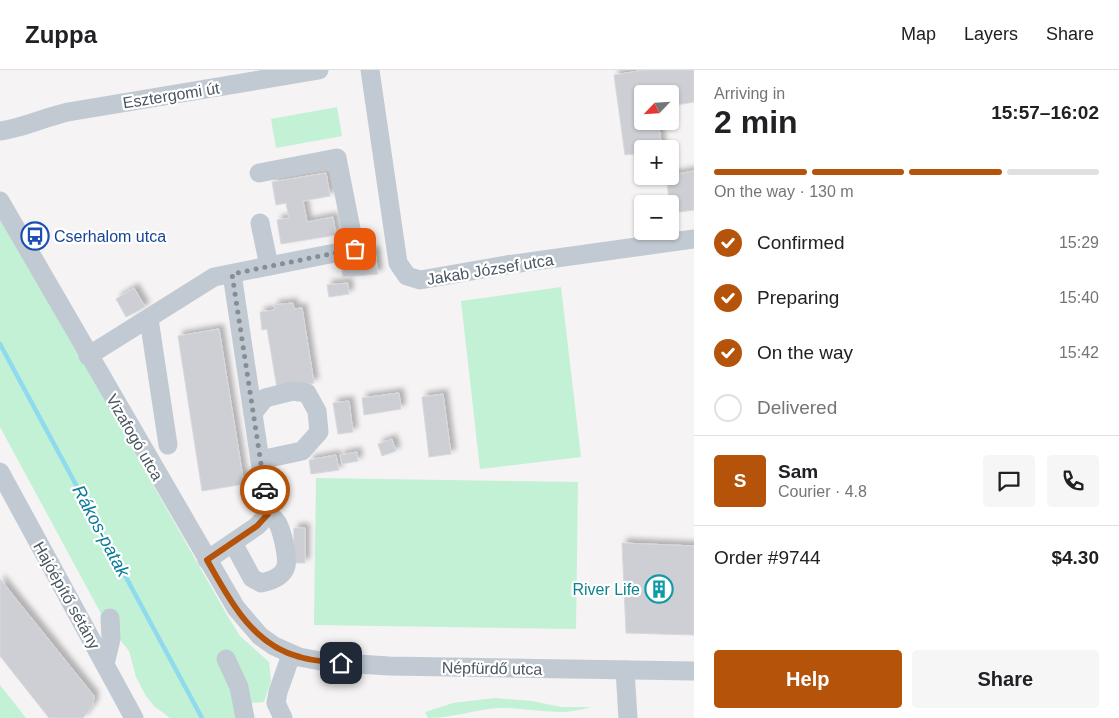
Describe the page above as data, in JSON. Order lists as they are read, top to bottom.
{
  "streets": {
    "street": [
      "Esztergomi út",
      "Jakab József utca",
      "Vizafogó utca",
      "Hajóépítő sétány",
      "Népfürdő utca"
    ]
  },
  "crossings": [
    ["Vizafogó utca", "Népfürdő utca"]
  ],
  "water": ["Rákos-patak"],
  "places": {
    "bus stop": ["Cserhalom utca"],
    "building": ["River Life"]
  },
  "north": "bottom left",
  "page": {
    "header": "Zuppa",
    "nav": ["Map", "Layers", "Share"],
    "heading": ["2 min", "Arriving in", "15:57–16:02"],
    "panel": [
      "Sam",
      "Courier · 4.8",
      "Order #9744",
      "$4.30"
    ],
    "map_buttons": ["+", "−"],
    "bar": "On the way · 130 m",
    "list": [
      ["Confirmed", "15:29"],
      ["Preparing", "15:40"],
      ["On the way", "15:42"],
      "Delivered"
    ],
    "round": "S",
    "buttons": ["Help", "Share"]
  }
}
